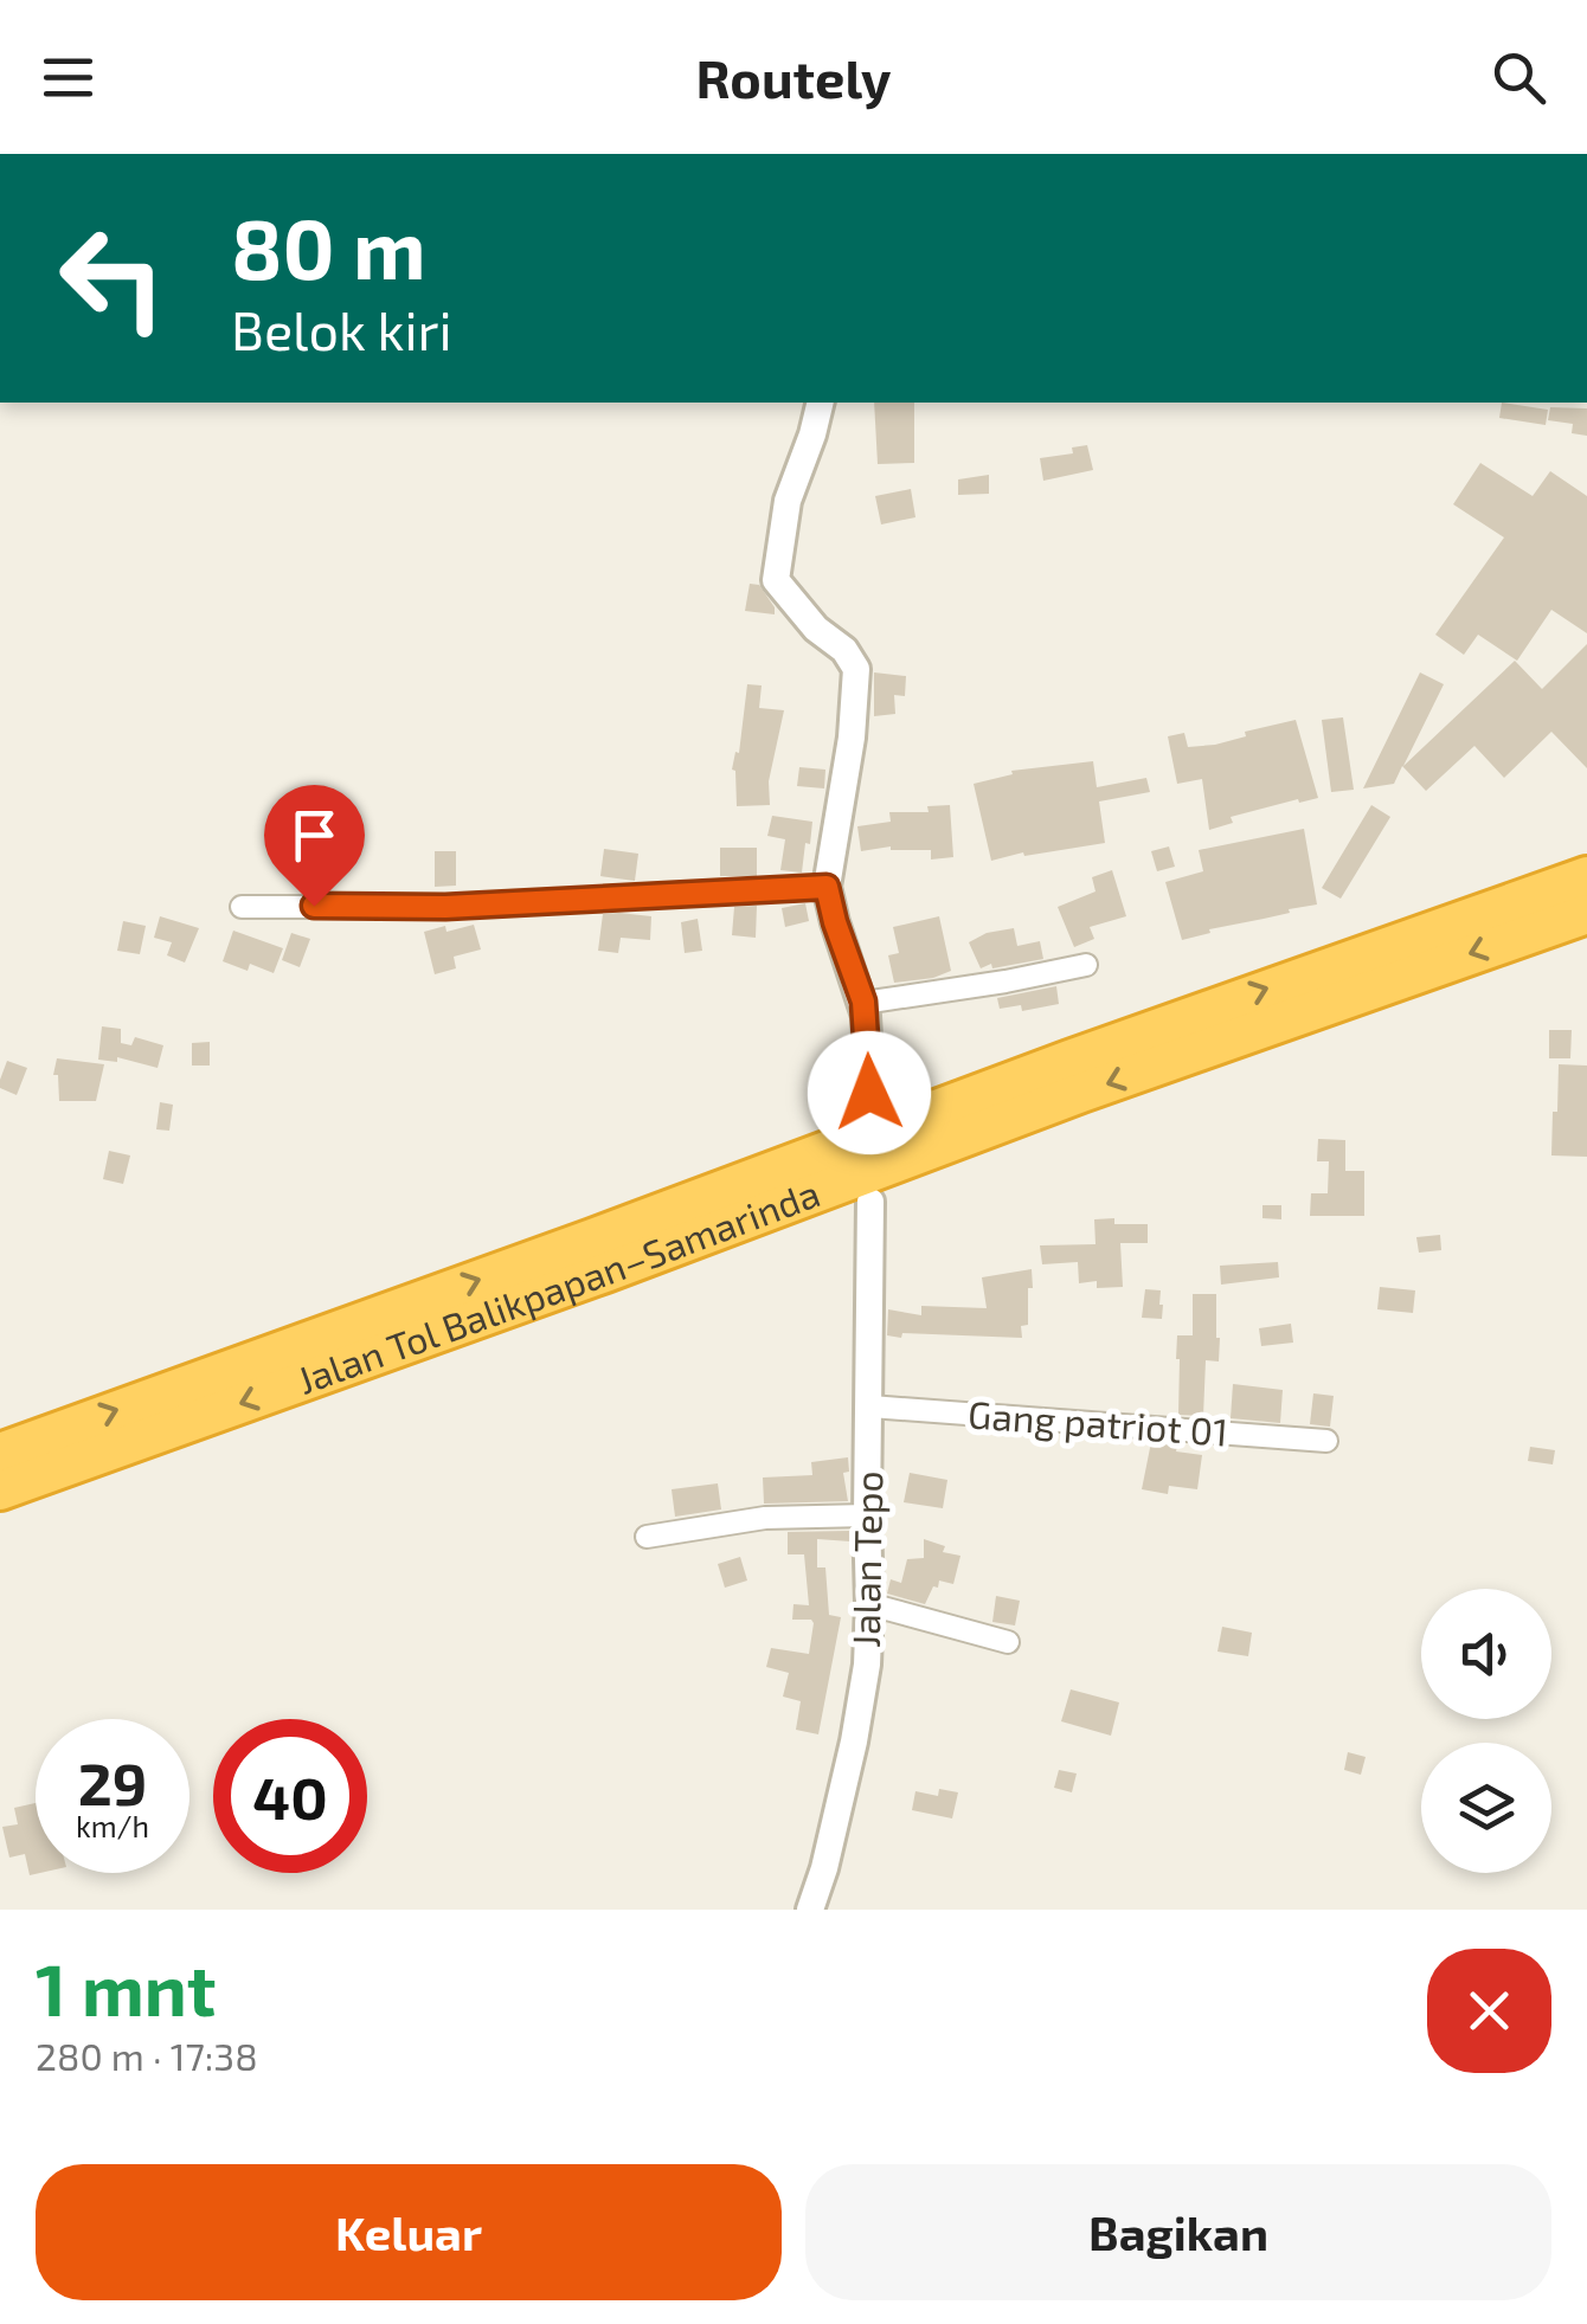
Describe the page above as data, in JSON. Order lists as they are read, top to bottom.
{
  "streets": {
    "highway": ["Jalan Tol Balikpapan–Samarinda"],
    "street": ["Gang patriot 01", "Jalan Tepo"]
  },
  "crossings": [
    ["Gang patriot 01", "Jalan Tepo"]
  ],
  "page": {
    "header": "Routely",
    "turn": ["80 m", "Belok kiri"],
    "speed": "29 km/h",
    "limit": "40",
    "heading": ["1 mnt", "280 m · 17:38"],
    "buttons": ["Keluar", "Bagikan"]
  }
}
